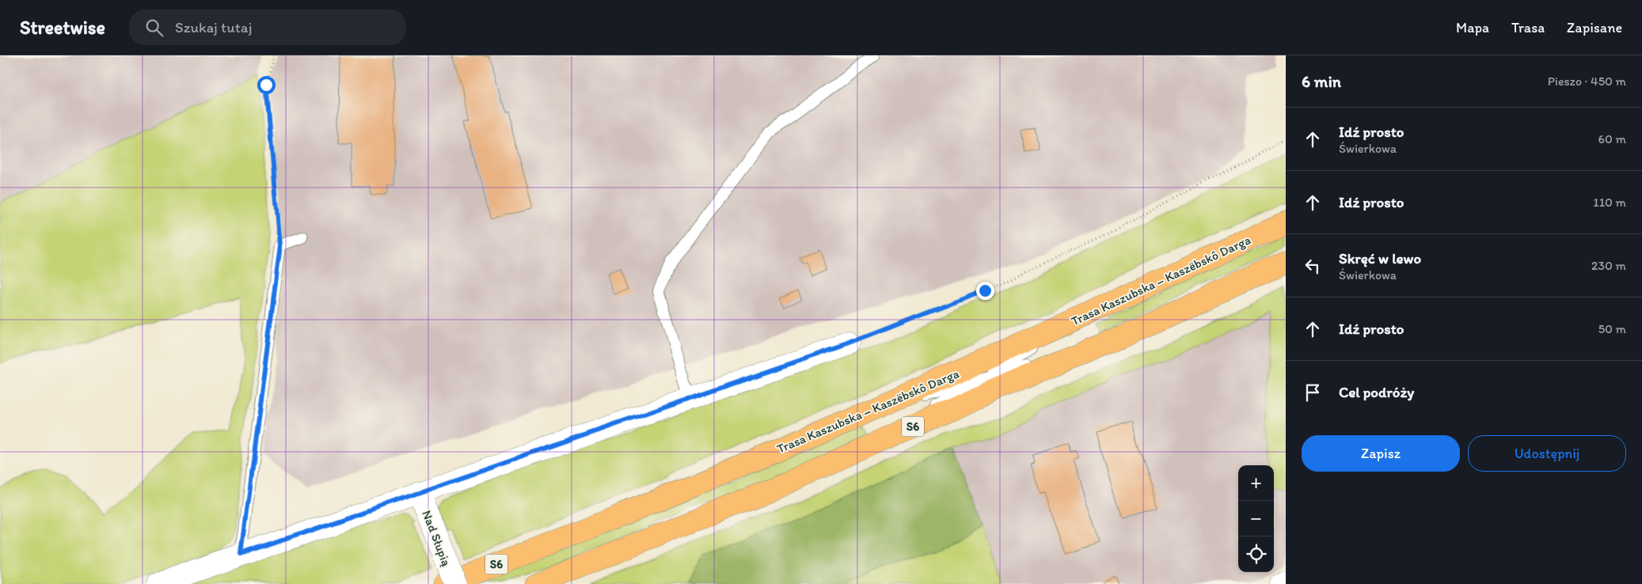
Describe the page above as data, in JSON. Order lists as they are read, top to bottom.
{
  "streets": {
    "highway": ["Trasa Kaszubska – Kaszëbskô Darga", "S6"],
    "street": ["Nad Słupią"]
  },
  "page": {
    "header": "Streetwise",
    "search": "Szukaj tutaj",
    "nav": ["Mapa", "Trasa", "Zapisane"],
    "heading": ["6 min", "Pieszo · 450 m"],
    "list": [
      ["Idź prosto", "Świerkowa", "60 m"],
      ["Idź prosto", "110 m"],
      ["Skręć w lewo", "Świerkowa", "230 m"],
      ["Idź prosto", "50 m"],
      "Cel podróży"
    ],
    "buttons": ["Zapisz", "Udostępnij"],
    "map_buttons": ["+", "−"]
  }
}
